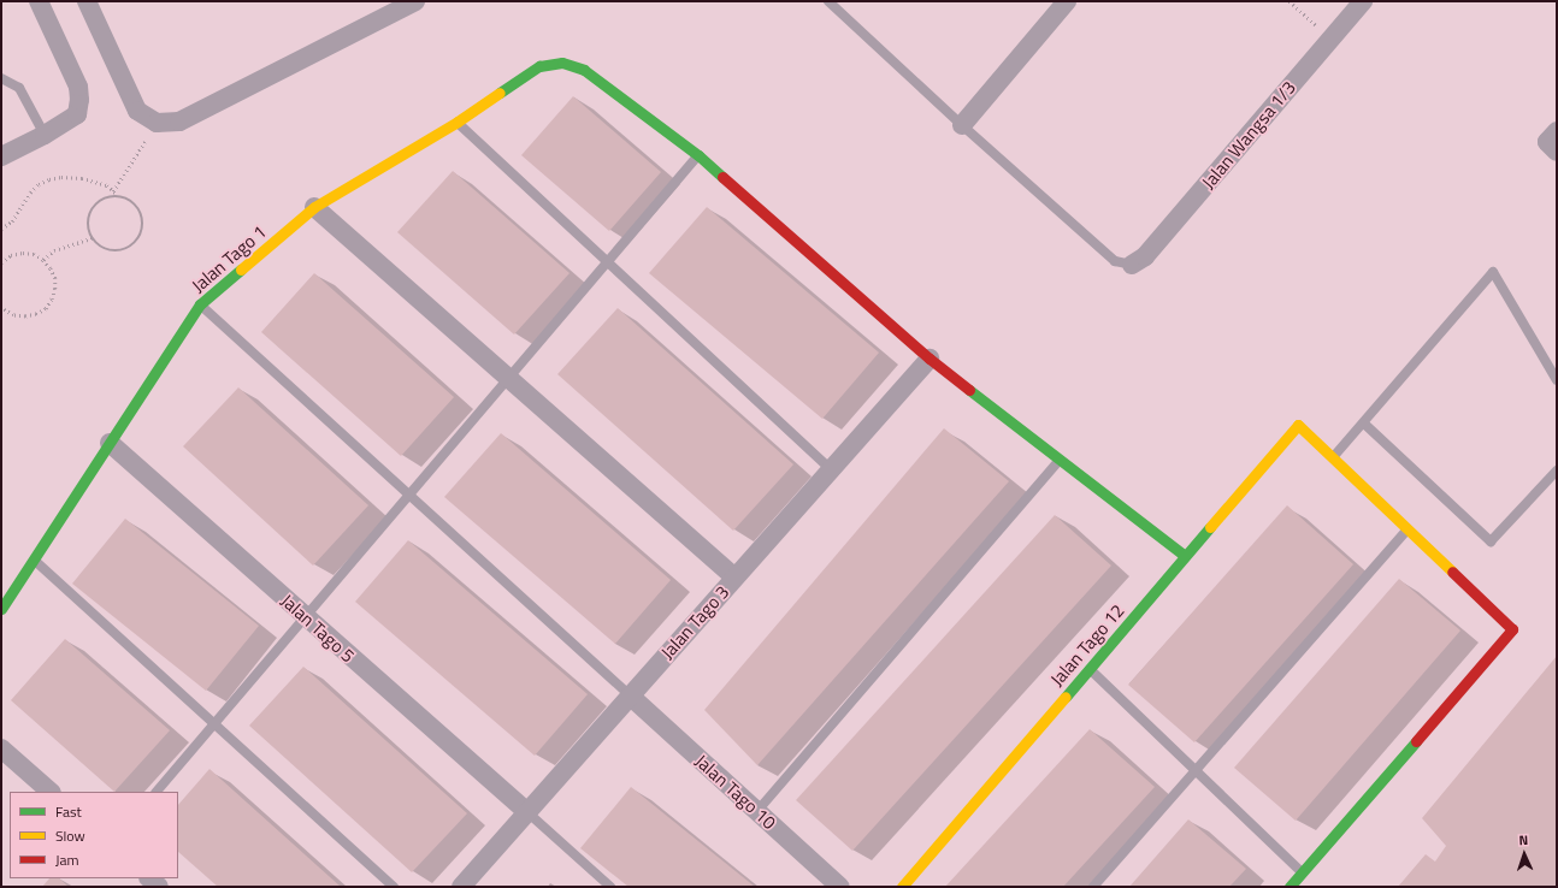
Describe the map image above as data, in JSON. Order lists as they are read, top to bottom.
{
  "streets": {
    "street": [
      "Jalan Wangsa 1/3",
      "Jalan Tago 1",
      "Jalan Tago 3",
      "Jalan Tago 5",
      "Jalan Tago 12",
      "Jalan Tago 10"
    ]
  },
  "crossings": [
    ["Jalan Tago 1", "Jalan Tago 5"],
    ["Jalan Tago 3", "Jalan Tago 5"],
    ["Jalan Tago 3", "Jalan Tago 10"]
  ],
  "legend": ["Fast", "Slow", "Jam"],
  "north": "top"
}
